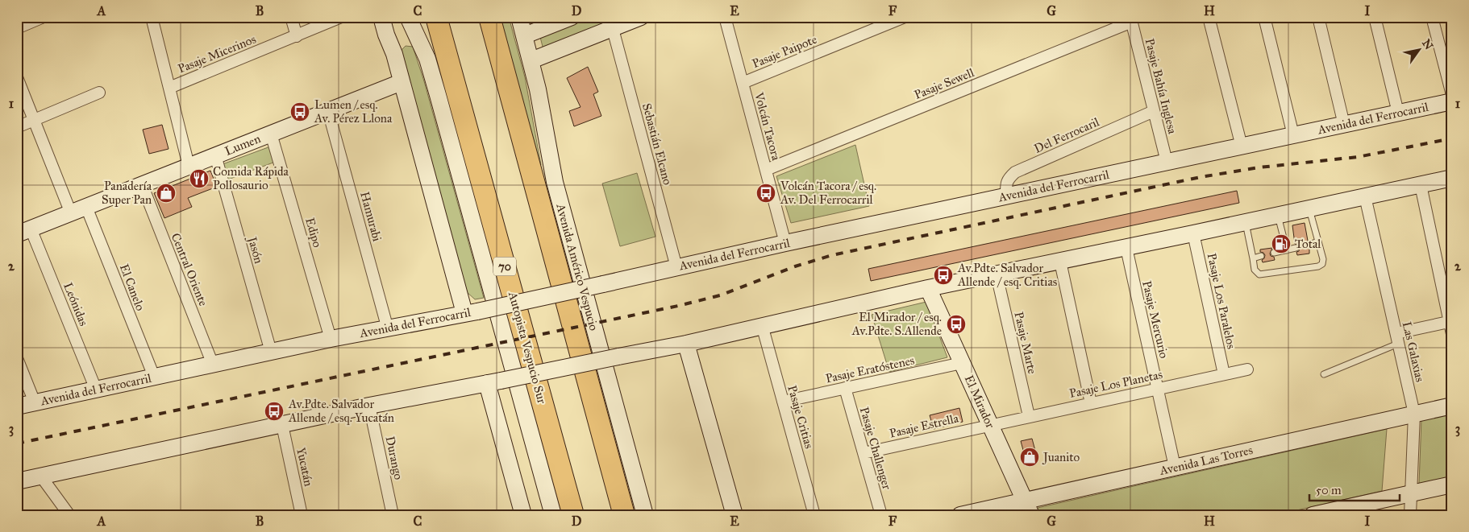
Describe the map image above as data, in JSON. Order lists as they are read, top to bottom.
{
  "streets": {
    "highway": ["70", "Autopista Vespucio Sur"],
    "street": [
      "Pasaje Paipote",
      "Pasaje Micerinos",
      "Pasaje Sewell",
      "Pasaje Bahía Inglesa",
      "Avenida del Ferrocarril",
      "Volcán Tacora",
      "Del Ferrocaril",
      "Sebastián Elcano",
      "Lumen",
      "Hamurabi",
      "Edipo",
      "Jasón",
      "Avenida Américo Vespucio",
      "Central Oriente",
      "El Canelo",
      "Pasaje Los Paralelos",
      "Leónidas",
      "Pasaje Mercurio",
      "Pasaje Marte",
      "Las Galaxias",
      "Pasaje Eratóstenes",
      "Pasaje Los Planetas",
      "El Mirador",
      "Pasaje Critias",
      "Pasaje Estrella",
      "Pasaje Challenger",
      "Durango",
      "Avenida Las Torres",
      "Yucatán"
    ]
  },
  "crossings": [
    ["Pasaje Paipote", "Volcán Tacora"],
    ["Pasaje Sewell", "Pasaje Bahía Inglesa"],
    ["Pasaje Sewell", "Volcán Tacora"],
    ["Pasaje Bahía Inglesa", "Avenida del Ferrocarril"],
    ["Pasaje Bahía Inglesa", "Del Ferrocaril"],
    ["Avenida del Ferrocarril", "Volcán Tacora"],
    ["Avenida del Ferrocarril", "Del Ferrocaril"],
    ["Avenida del Ferrocarril", "Sebastián Elcano"],
    ["Avenida del Ferrocarril", "Hamurabi"],
    ["Avenida del Ferrocarril", "Edipo"],
    ["Avenida del Ferrocarril", "Jasón"],
    ["Avenida del Ferrocarril", "Central Oriente"],
    ["Avenida del Ferrocarril", "El Canelo"],
    ["Avenida del Ferrocarril", "Leónidas"],
    ["Lumen", "Hamurabi"],
    ["Lumen", "Edipo"],
    ["Lumen", "Jasón"],
    ["Lumen", "Central Oriente"],
    ["Lumen", "El Canelo"],
    ["Lumen", "Leónidas"],
    ["Pasaje Los Paralelos", "Pasaje Los Planetas"],
    ["Pasaje Mercurio", "Pasaje Los Planetas"],
    ["Pasaje Mercurio", "Avenida Las Torres"],
    ["Pasaje Marte", "Pasaje Los Planetas"],
    ["Las Galaxias", "Avenida Las Torres"],
    ["Pasaje Eratóstenes", "El Mirador"],
    ["Pasaje Eratóstenes", "Pasaje Critias"],
    ["Pasaje Eratóstenes", "Pasaje Challenger"],
    ["Pasaje Los Planetas", "El Mirador"],
    ["Pasaje Los Planetas", "Pasaje Estrella"],
    ["El Mirador", "Pasaje Estrella"],
    ["El Mirador", "Avenida Las Torres"],
    ["Pasaje Estrella", "Pasaje Challenger"]
  ],
  "places": {
    "bus stop": [
      "Lumen / esq. Av. Pérez Llona",
      "Volcán Tacora / esq. Av. Del Ferrocarril",
      "Av.Pdte. Salvador Allende / esq. Critias",
      "El Mirador / esq. Av.Pdte. S.Allende",
      "Av.Pdte. Salvador Allende / esq. Yucatán"
    ],
    "restaurant": ["Comida Rápida Pollosaurio"],
    "shop": ["Panadería Super Pan", "Juanito"],
    "fuel station": ["Total"]
  },
  "scale_bar": "50 m",
  "north": "top right",
  "grid": {
    "columns": [
      "A",
      "B",
      "C",
      "D",
      "E",
      "F",
      "G",
      "H",
      "I"
    ],
    "rows": ["1", "2", "3"]
  }
}
